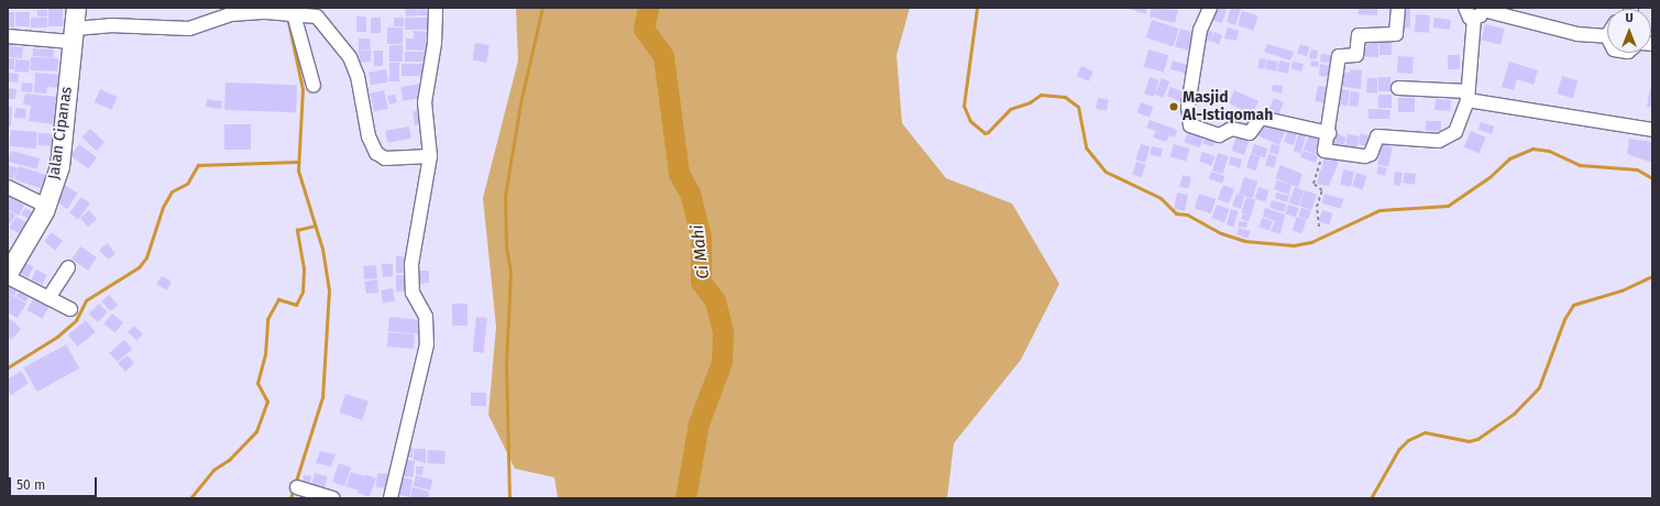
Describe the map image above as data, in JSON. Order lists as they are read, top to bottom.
{
  "streets": {
    "street": ["Jalan Cipanas"]
  },
  "water": ["Ci Mahi"],
  "places": ["Masjid Al-Istiqomah"],
  "scale_bar": "50 m",
  "north": "top"
}
